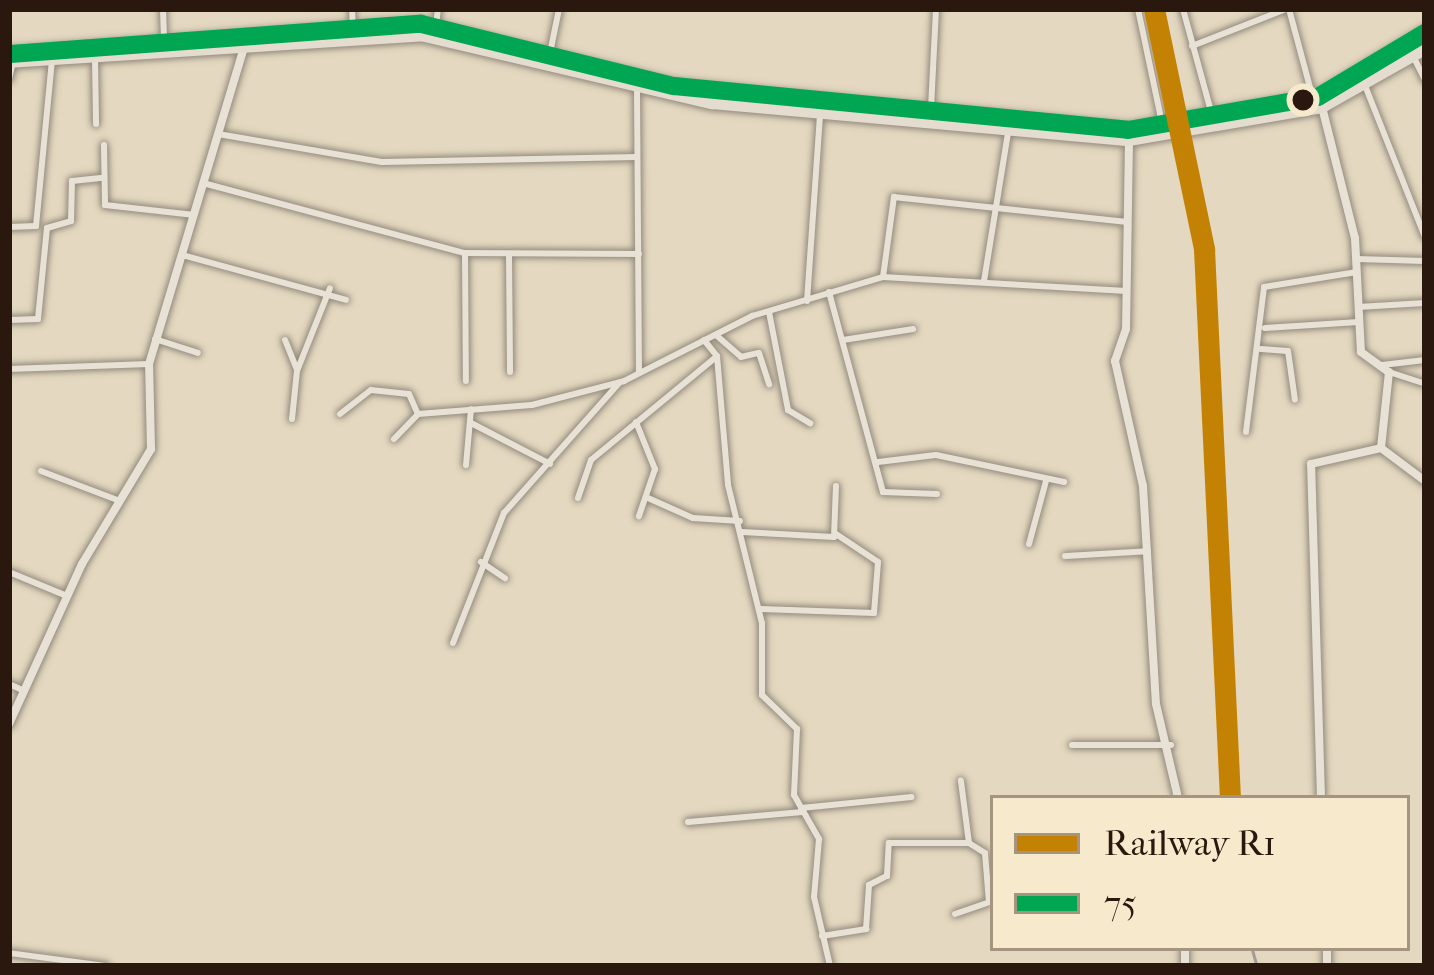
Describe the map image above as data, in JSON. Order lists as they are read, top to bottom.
{
  "lines": ["rail line R1", "transit line 75"],
  "legend": ["Railway R1", "75"]
}
